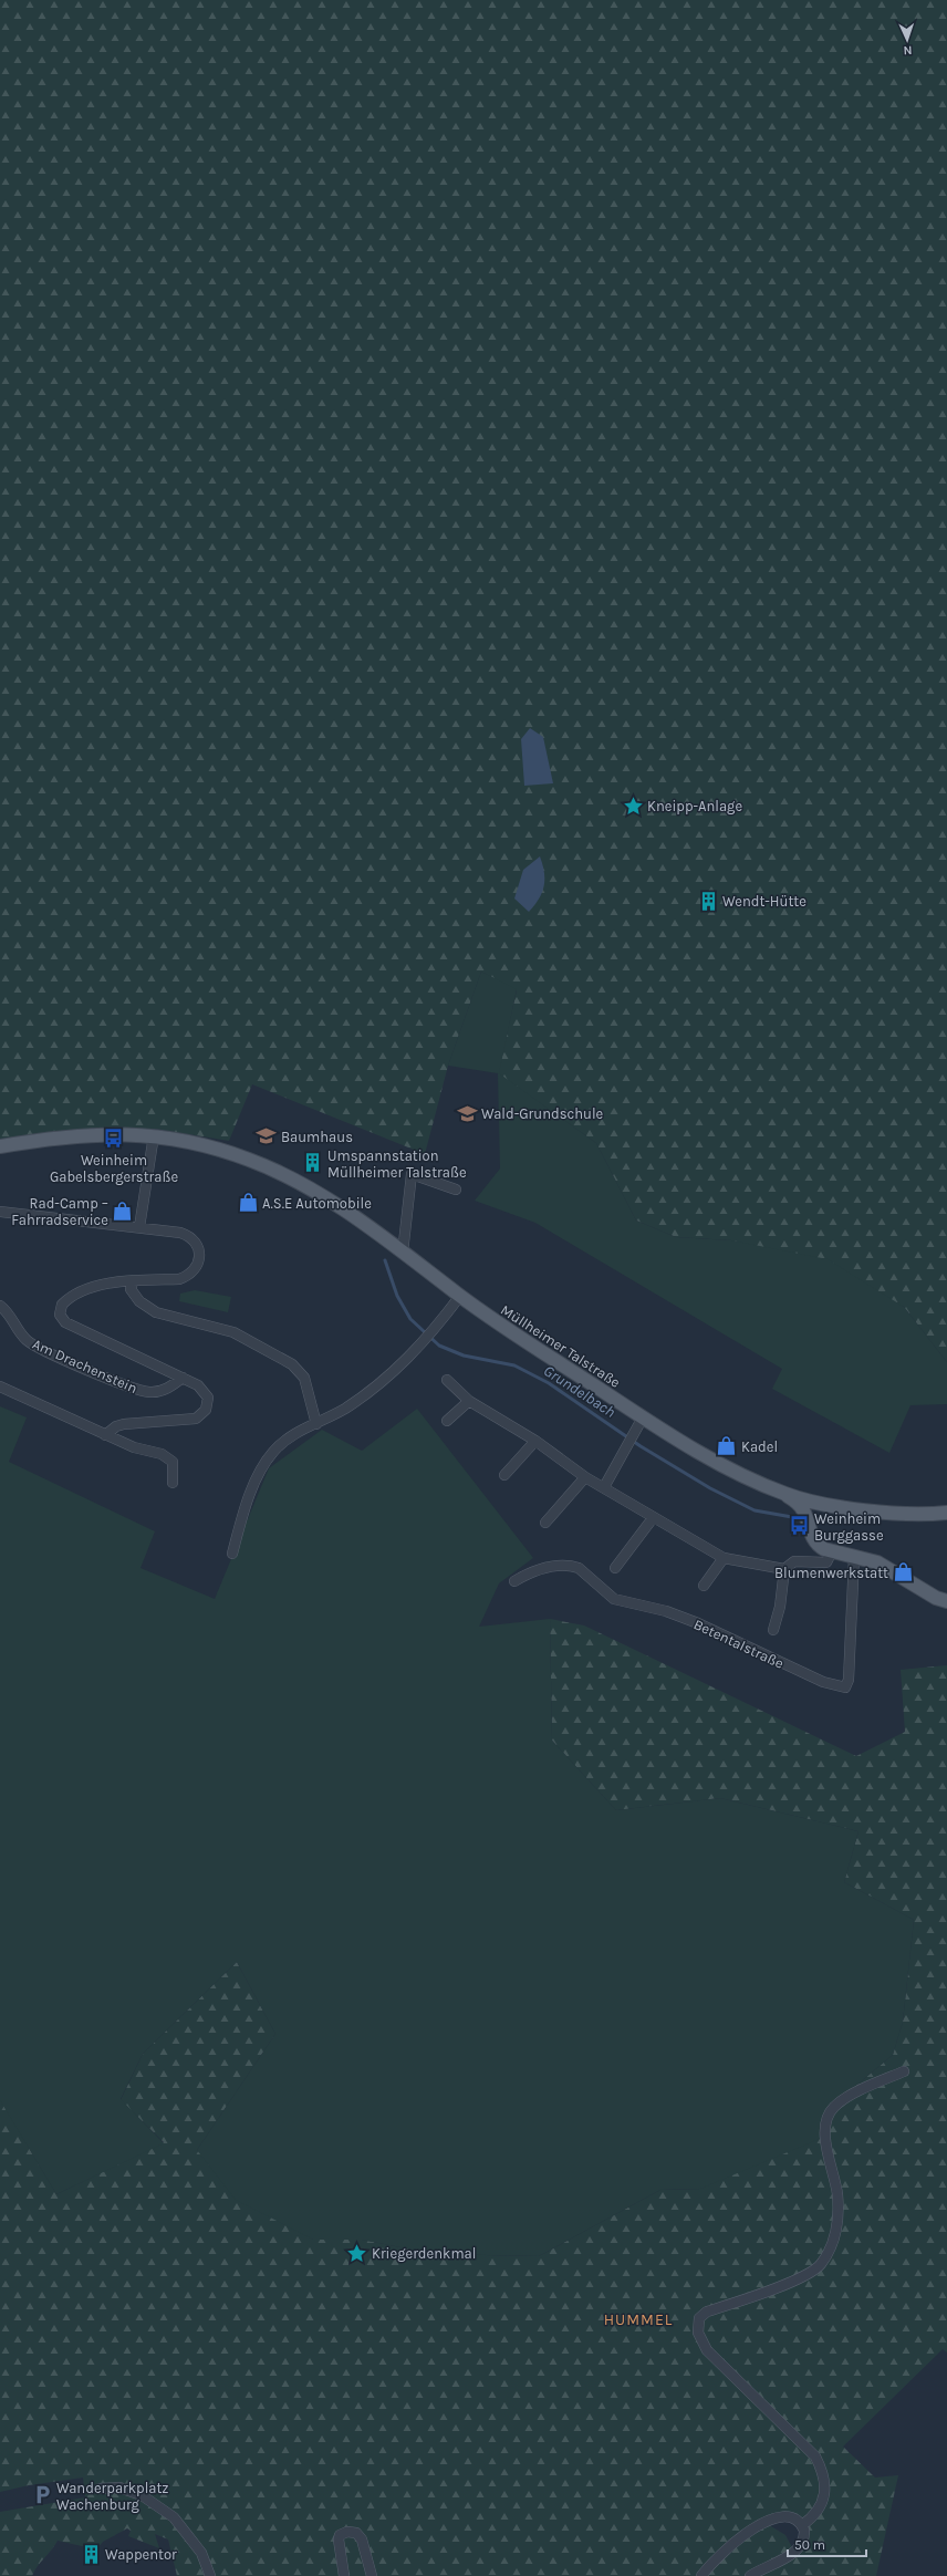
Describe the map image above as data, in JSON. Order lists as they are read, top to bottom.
{
  "streets": {
    "main road": ["Müllheimer Talstraße"],
    "street": ["Am Drachenstein", "Betentalstraße"]
  },
  "districts": ["HUMMEL"],
  "water": ["Grundelbach"],
  "places": {
    "place": ["Kneipp-Anlage", "Kriegerdenkmal"],
    "building": ["Wendt-Hütte", "Umspannstation Müllheimer Talstraße", "Wappentor"],
    "school or university": ["Wald-Grundschule", "Baumhaus"],
    "bus stop": ["Weinheim Gabelsbergerstraße", "Weinheim Burggasse"],
    "shop": [
      "A.S.E Automobile",
      "Rad-Camp – Fahrradservice",
      "Kadel",
      "Blumenwerkstatt"
    ],
    "parking": ["Wanderparkplatz Wachenburg"]
  },
  "scale_bar": "50 m",
  "north": "bottom"
}
